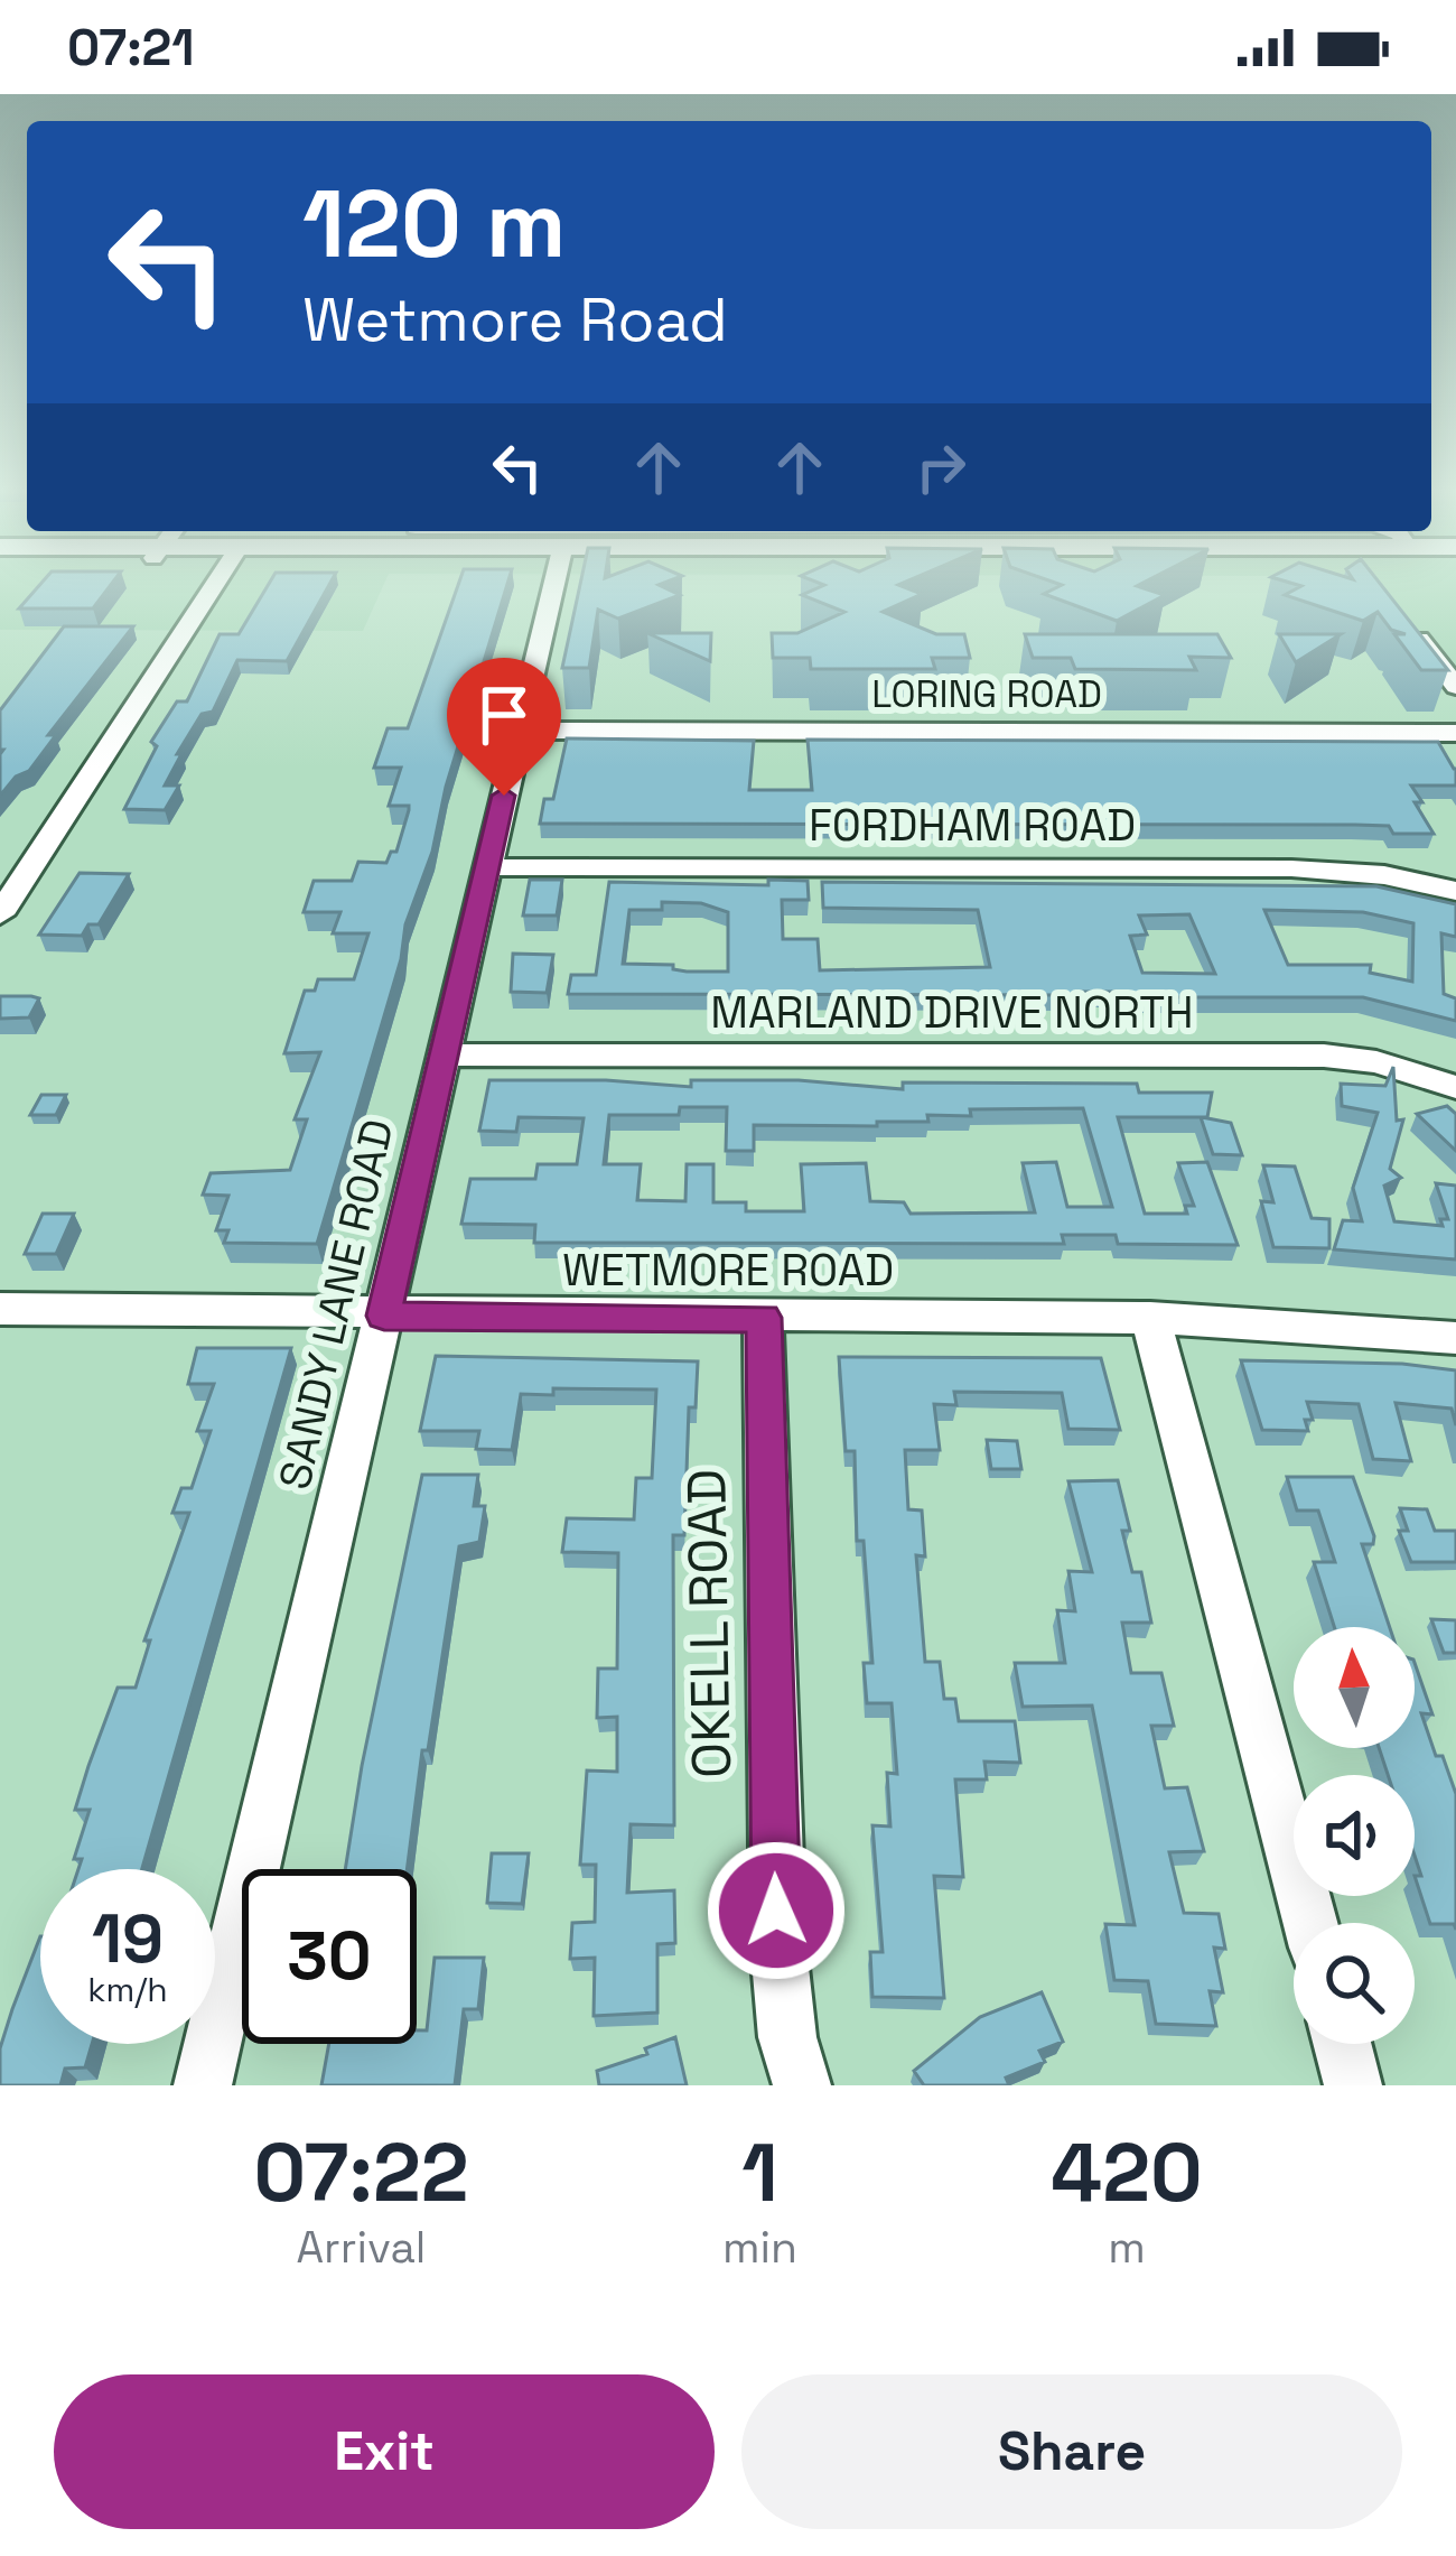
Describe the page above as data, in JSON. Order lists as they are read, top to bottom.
{
  "streets": {
    "street": [
      "LORING ROAD",
      "FORDHAM ROAD",
      "MARLAND DRIVE NORTH",
      "WETMORE ROAD",
      "SANDY LANE ROAD",
      "OKELL ROAD"
    ]
  },
  "crossings": [
    ["LORING ROAD", "SANDY LANE ROAD"],
    ["FORDHAM ROAD", "SANDY LANE ROAD"],
    ["MARLAND DRIVE NORTH", "SANDY LANE ROAD"],
    ["WETMORE ROAD", "SANDY LANE ROAD"],
    ["WETMORE ROAD", "OKELL ROAD"]
  ],
  "north": "top",
  "page": {
    "status": "07:21",
    "turn": ["120 m", "Wetmore Road"],
    "speed": "19 km/h",
    "limit": "30",
    "eta": [
      "07:22",
      "Arrival",
      "1",
      "min",
      "420",
      "m"
    ],
    "buttons": ["Exit", "Share"]
  }
}
